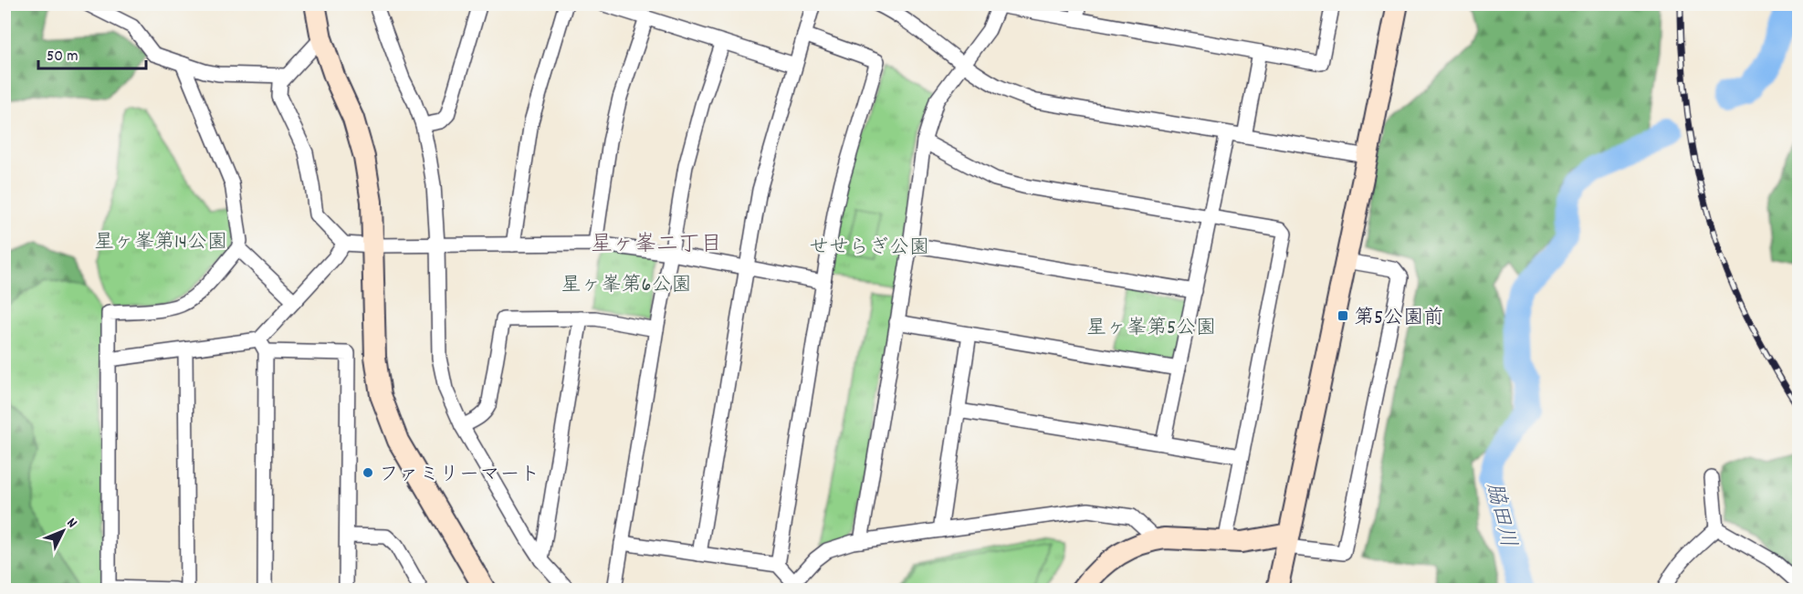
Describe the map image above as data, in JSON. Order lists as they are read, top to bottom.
{
  "districts": ["星ヶ峯二丁目"],
  "water": ["脇田川"],
  "parks": [
    "星ヶ峯第14公園",
    "せせらぎ公園",
    "星ヶ峯第6公園",
    "星ヶ峯第5公園"
  ],
  "places": {
    "transit": ["第5公園前"],
    "other": ["ファミリーマート"]
  },
  "scale_bar": "50 m",
  "north": "top right"
}
